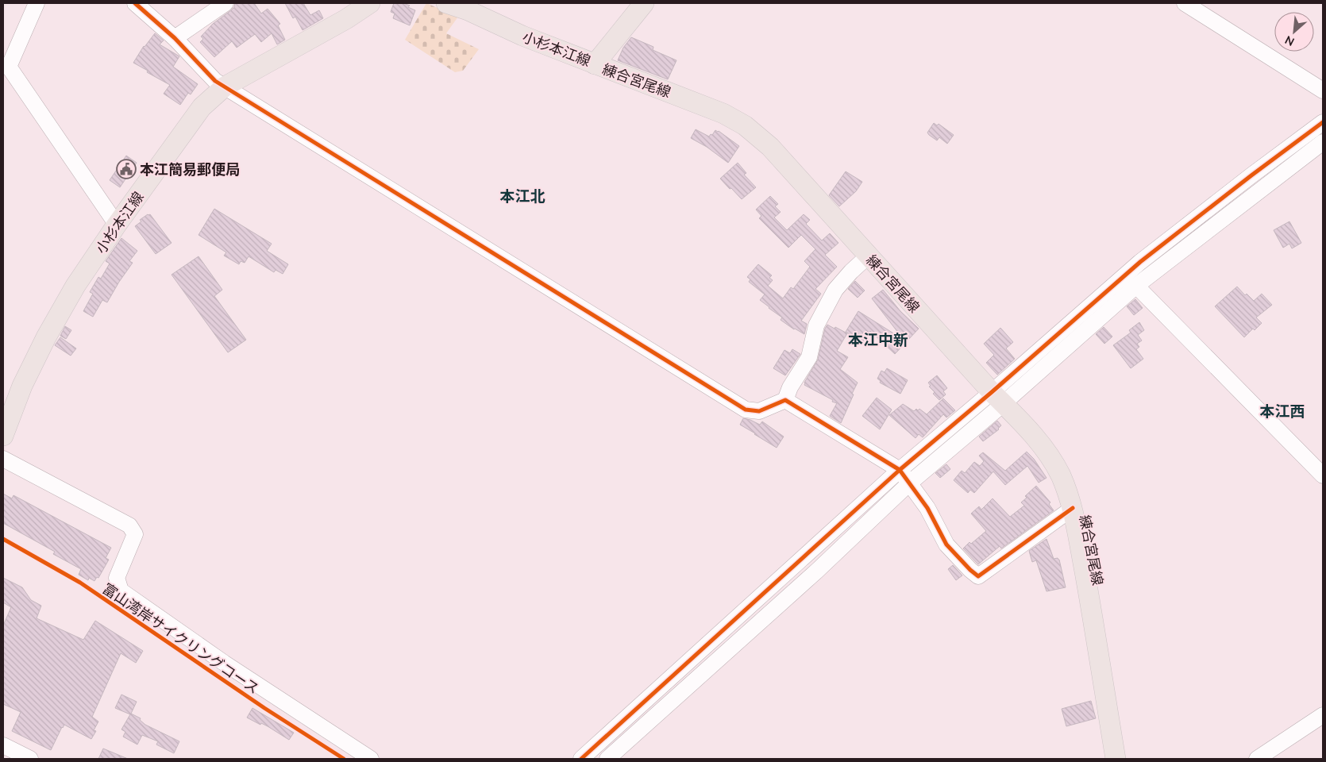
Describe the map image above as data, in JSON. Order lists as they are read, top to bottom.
{
  "streets": {
    "main road": ["小杉本江線", "練合宮尾線"],
    "cycle path": ["富山湾岸サイクリングコース"]
  },
  "crossings": [
    ["小杉本江線", "練合宮尾線"]
  ],
  "districts": ["本江北", "本江中新", "本江西"],
  "places": {
    "public building": ["本江簡易郵便局"]
  },
  "north": "bottom left"
}
